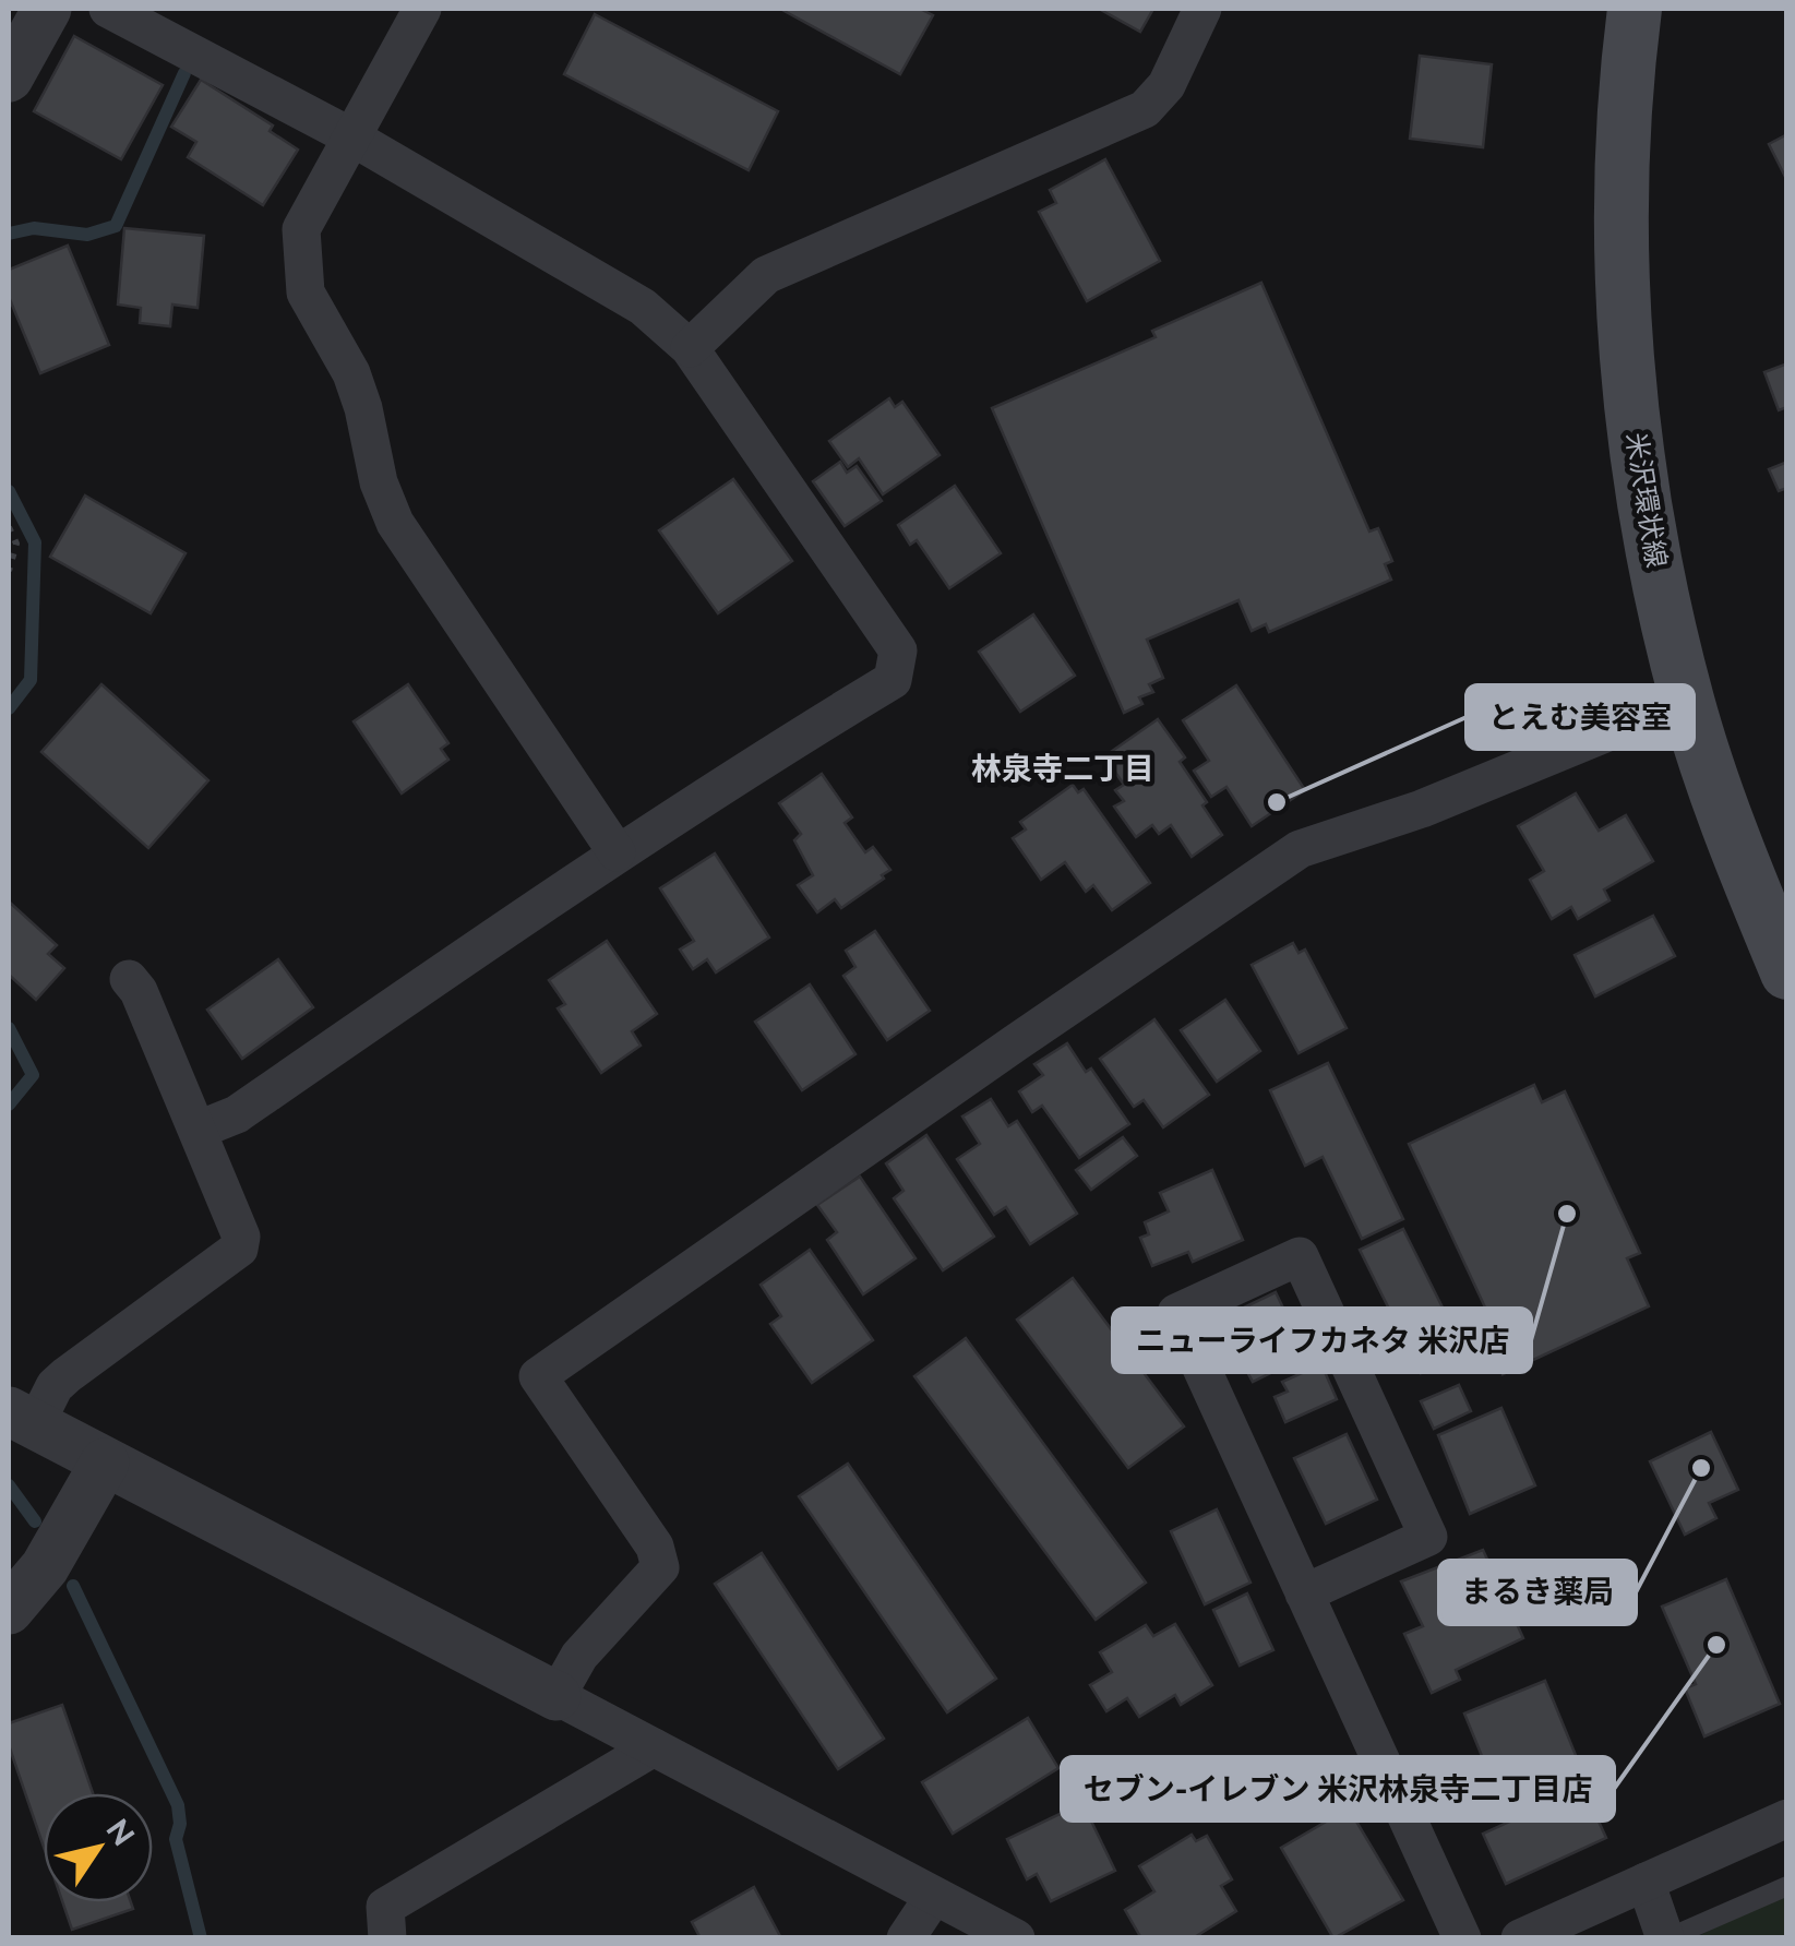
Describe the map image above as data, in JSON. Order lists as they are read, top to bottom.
{
  "streets": {
    "main road": ["米沢環状線"]
  },
  "districts": ["林泉寺二丁目"],
  "places": [
    "とえむ美容室",
    "ニューライフカネタ 米沢店",
    "まるき薬局",
    "セブン-イレブン 米沢林泉寺二丁目店"
  ],
  "north": "top right"
}
